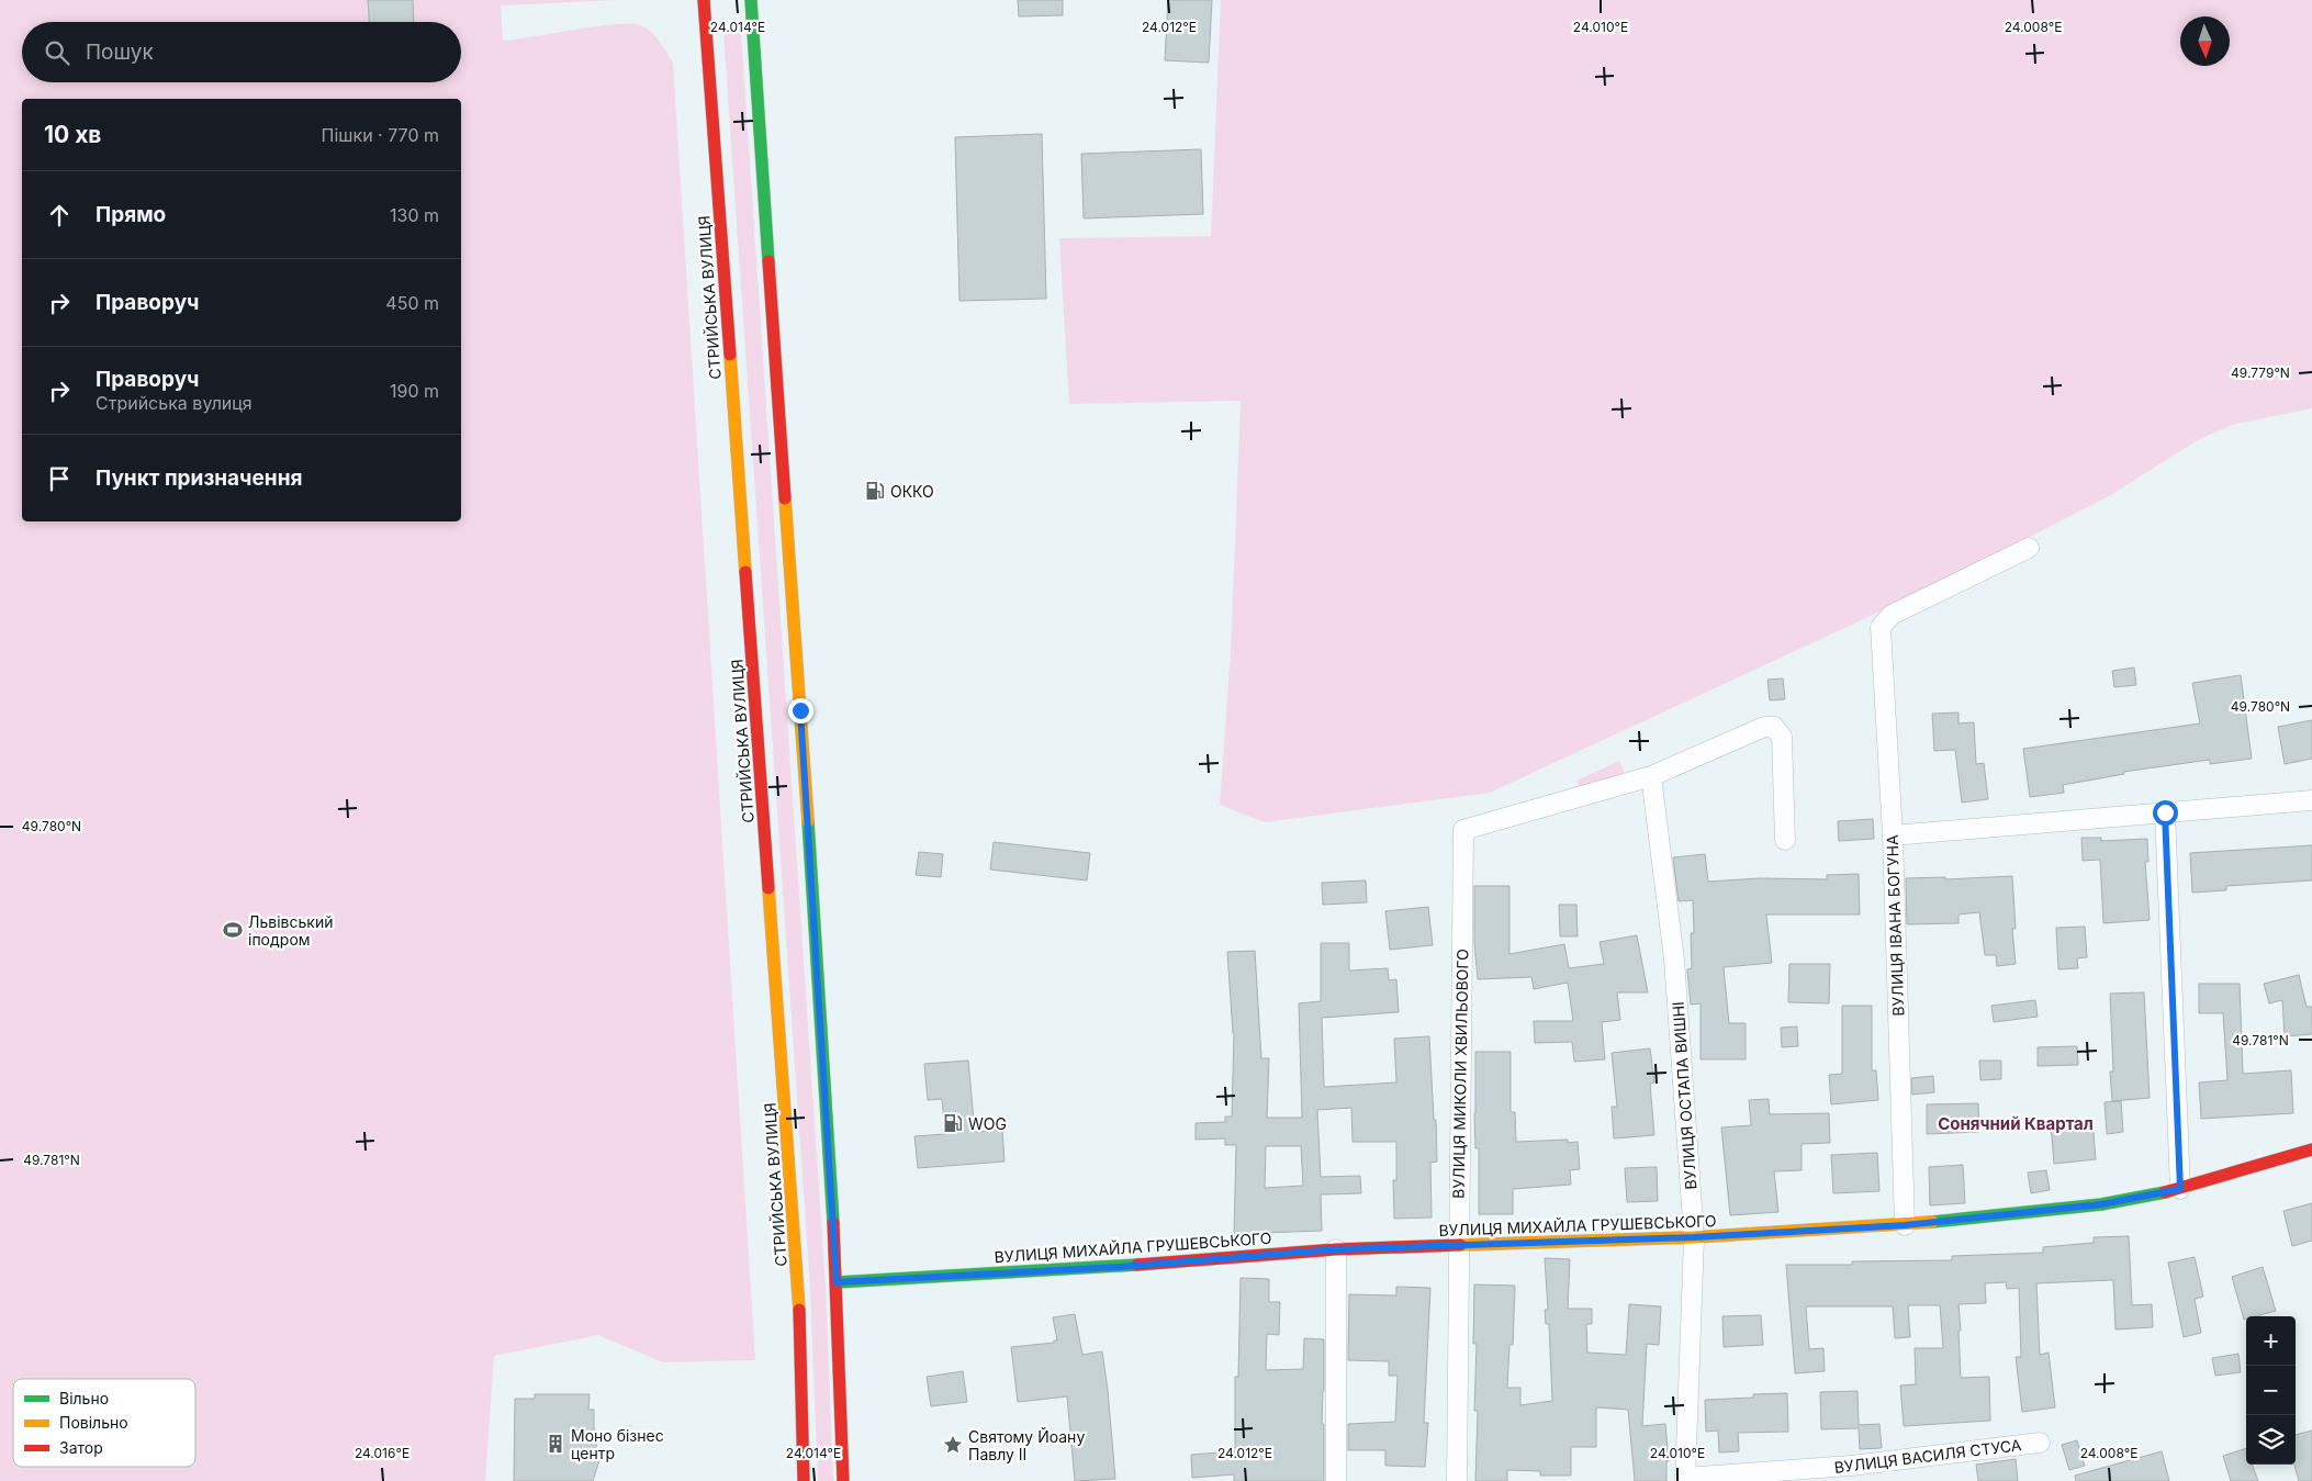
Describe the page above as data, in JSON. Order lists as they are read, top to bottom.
{
  "streets": {
    "main road": ["СТРИЙСЬКА ВУЛИЦЯ", "ВУЛИЦЯ МИХАЙЛА ГРУШЕВСЬКОГО"],
    "street": [
      "ВУЛИЦЯ ІВАНА БОГУНА",
      "ВУЛИЦЯ МИКОЛИ ХВИЛЬОВОГО",
      "ВУЛИЦЯ ОСТАПА ВИШНІ",
      "ВУЛИЦЯ ВАСИЛЯ СТУСА"
    ]
  },
  "crossings": [
    ["ВУЛИЦЯ ІВАНА БОГУНА", "ВУЛИЦЯ МИХАЙЛА ГРУШЕВСЬКОГО"],
    ["ВУЛИЦЯ МИКОЛИ ХВИЛЬОВОГО", "ВУЛИЦЯ ОСТАПА ВИШНІ"],
    ["ВУЛИЦЯ МИКОЛИ ХВИЛЬОВОГО", "ВУЛИЦЯ МИХАЙЛА ГРУШЕВСЬКОГО"],
    ["ВУЛИЦЯ ОСТАПА ВИШНІ", "ВУЛИЦЯ МИХАЙЛА ГРУШЕВСЬКОГО"],
    ["ВУЛИЦЯ ОСТАПА ВИШНІ", "ВУЛИЦЯ ВАСИЛЯ СТУСА"]
  ],
  "districts": ["Сонячний Квартал"],
  "places": {
    "fuel station": ["ОККО", "WOG"],
    "sports": ["Львівський іподром"],
    "building": ["Моно бізнес центр"],
    "place": ["Святому Йоану Павлу ІІ"]
  },
  "legend": ["Вільно", "Повільно", "Затор"],
  "north": "bottom",
  "page": {
    "search": "Пошук",
    "heading": ["10 хв", "Пішки · 770 m"],
    "list": [
      ["Прямо", "130 m"],
      ["Праворуч", "450 m"],
      ["Праворуч", "Стрийська вулиця", "190 m"],
      "Пункт призначення"
    ],
    "map_buttons": ["+", "−"]
  },
  "coordinates": [
    "24.014°E",
    "24.012°E",
    "24.010°E",
    "24.008°E",
    "49.779°N",
    "49.780°N",
    "49.781°N",
    "24.016°E"
  ]
}
